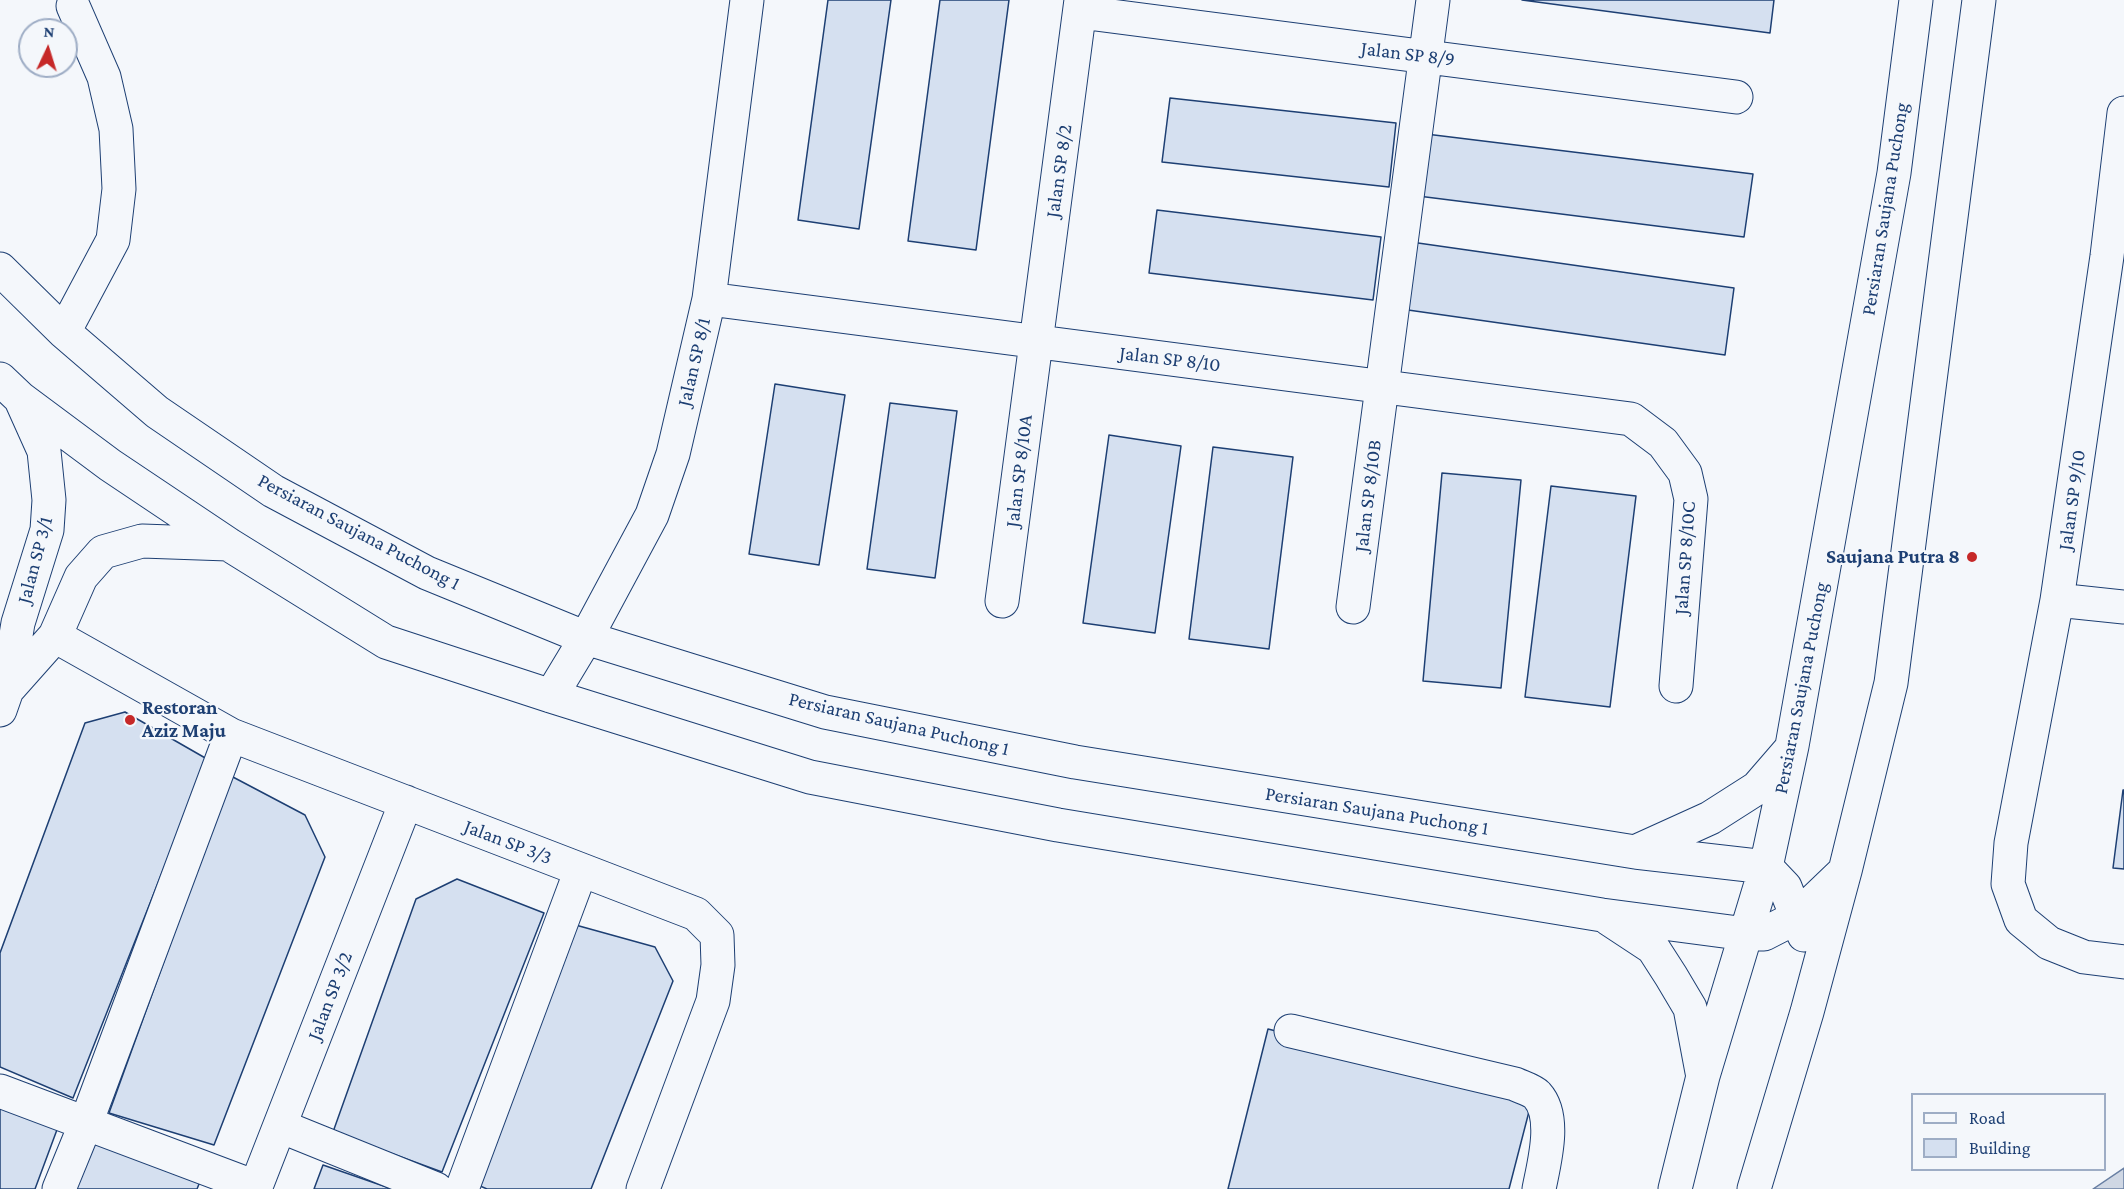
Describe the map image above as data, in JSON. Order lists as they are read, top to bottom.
{
  "streets": {
    "street": [
      "Jalan SP 8/9",
      "Jalan SP 8/2",
      "Persiaran Saujana Puchong",
      "Jalan SP 8/10",
      "Jalan SP 8/1",
      "Jalan SP 8/10A",
      "Jalan SP 8/10B",
      "Jalan SP 9/10",
      "Persiaran Saujana Puchong 1",
      "Jalan SP 8/10C",
      "Jalan SP 3/1",
      "Jalan SP 3/3",
      "Jalan SP 3/2"
    ]
  },
  "crossings": [
    ["Jalan SP 8/9", "Jalan SP 8/2"],
    ["Jalan SP 8/9", "Jalan SP 8/10B"],
    ["Jalan SP 8/2", "Jalan SP 8/10"],
    ["Jalan SP 8/2", "Jalan SP 8/10A"],
    ["Persiaran Saujana Puchong", "Persiaran Saujana Puchong 1"],
    ["Jalan SP 8/10", "Jalan SP 8/1"],
    ["Jalan SP 8/10", "Jalan SP 8/10A"],
    ["Jalan SP 8/10", "Jalan SP 8/10B"],
    ["Jalan SP 8/10", "Jalan SP 8/10C"],
    ["Jalan SP 8/1", "Persiaran Saujana Puchong 1"],
    ["Jalan SP 3/1", "Jalan SP 3/3"],
    ["Jalan SP 3/3", "Jalan SP 3/2"]
  ],
  "places": ["Saujana Putra 8", "Restoran Aziz Maju"],
  "legend": ["Road", "Building"],
  "north": "top"
}
